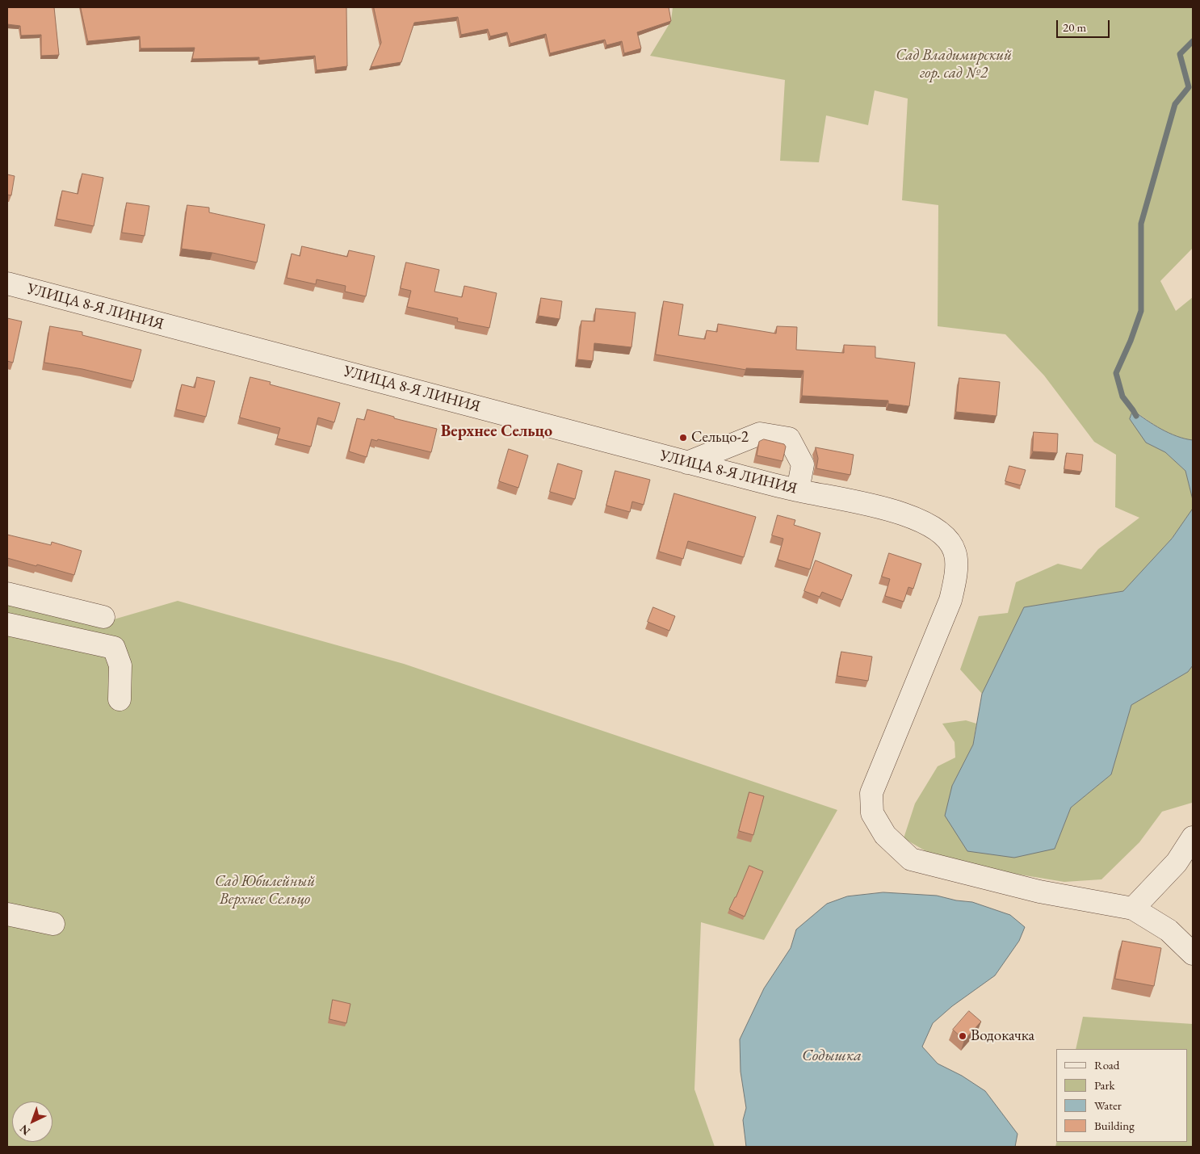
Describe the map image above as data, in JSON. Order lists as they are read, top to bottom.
{
  "streets": {
    "street": ["УЛИЦА 8-Я ЛИНИЯ"]
  },
  "districts": ["Верхнее Сельцо"],
  "water": ["Содышка"],
  "parks": ["Сад Владимирский гор. сад №2", "Сад Юбилейный Верхнее Сельцо"],
  "places": ["Сельцо-2", "Водокачка"],
  "legend": [
    "Road",
    "Park",
    "Water",
    "Building"
  ],
  "scale_bar": "20 m",
  "north": "bottom left"
}
